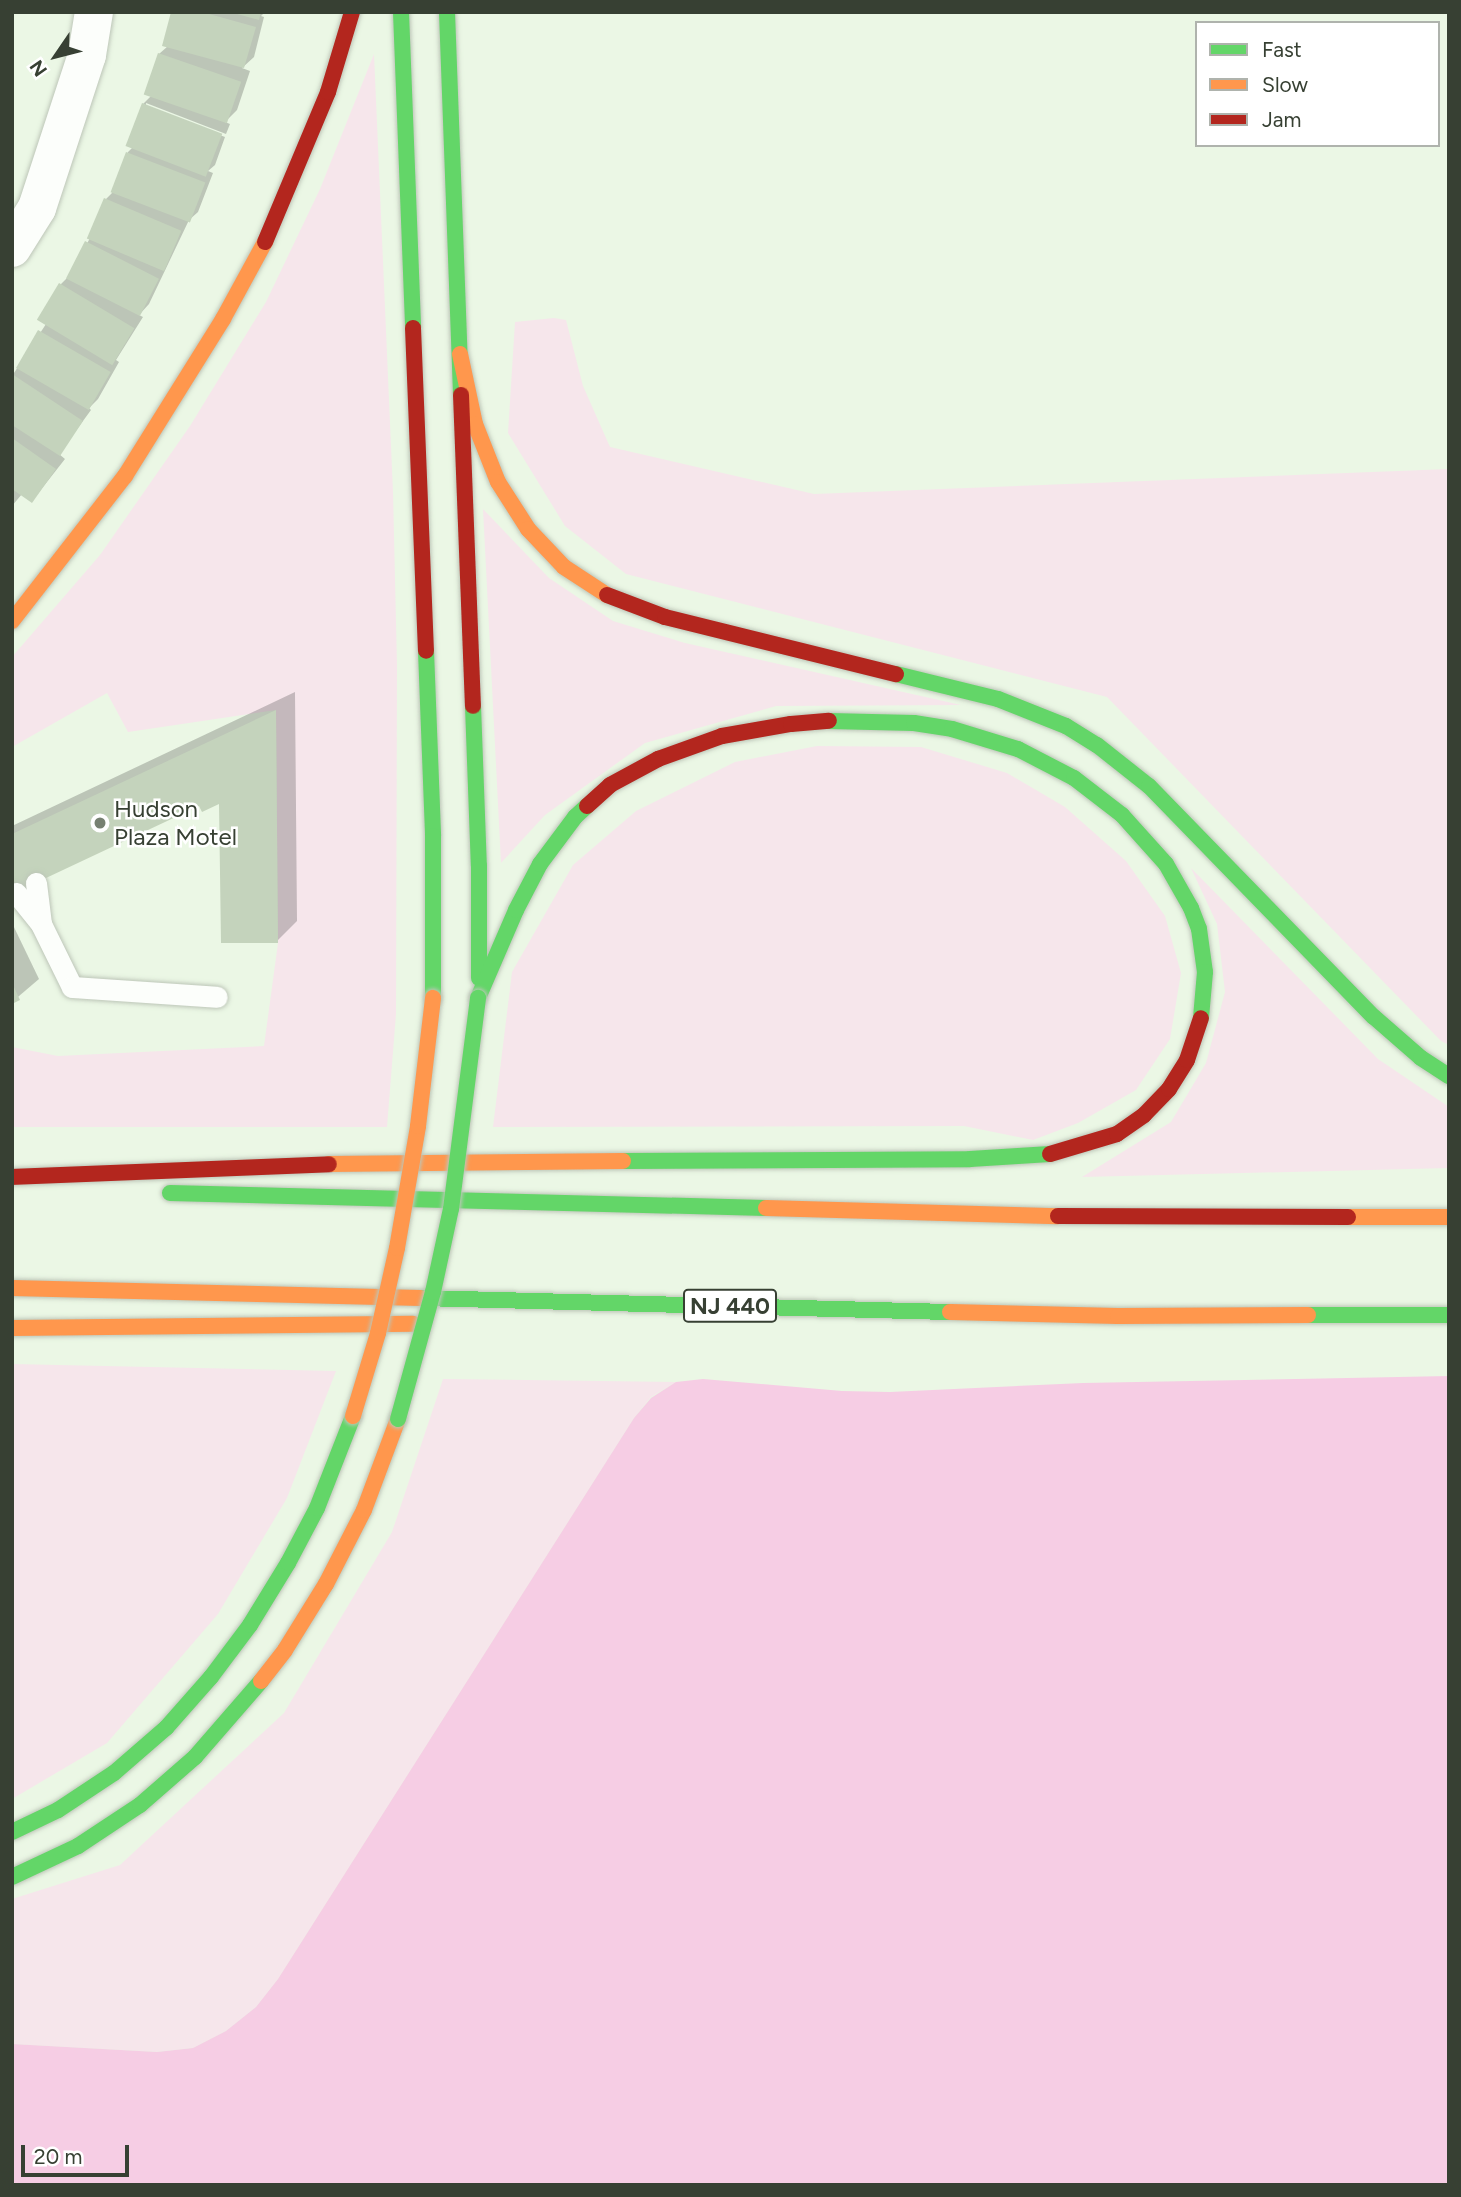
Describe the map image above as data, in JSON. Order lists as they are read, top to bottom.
{
  "streets": {
    "highway": ["NJ 440"]
  },
  "places": ["Hudson Plaza Motel"],
  "legend": ["Fast", "Slow", "Jam"],
  "scale_bar": "20 m",
  "north": "bottom left"
}
